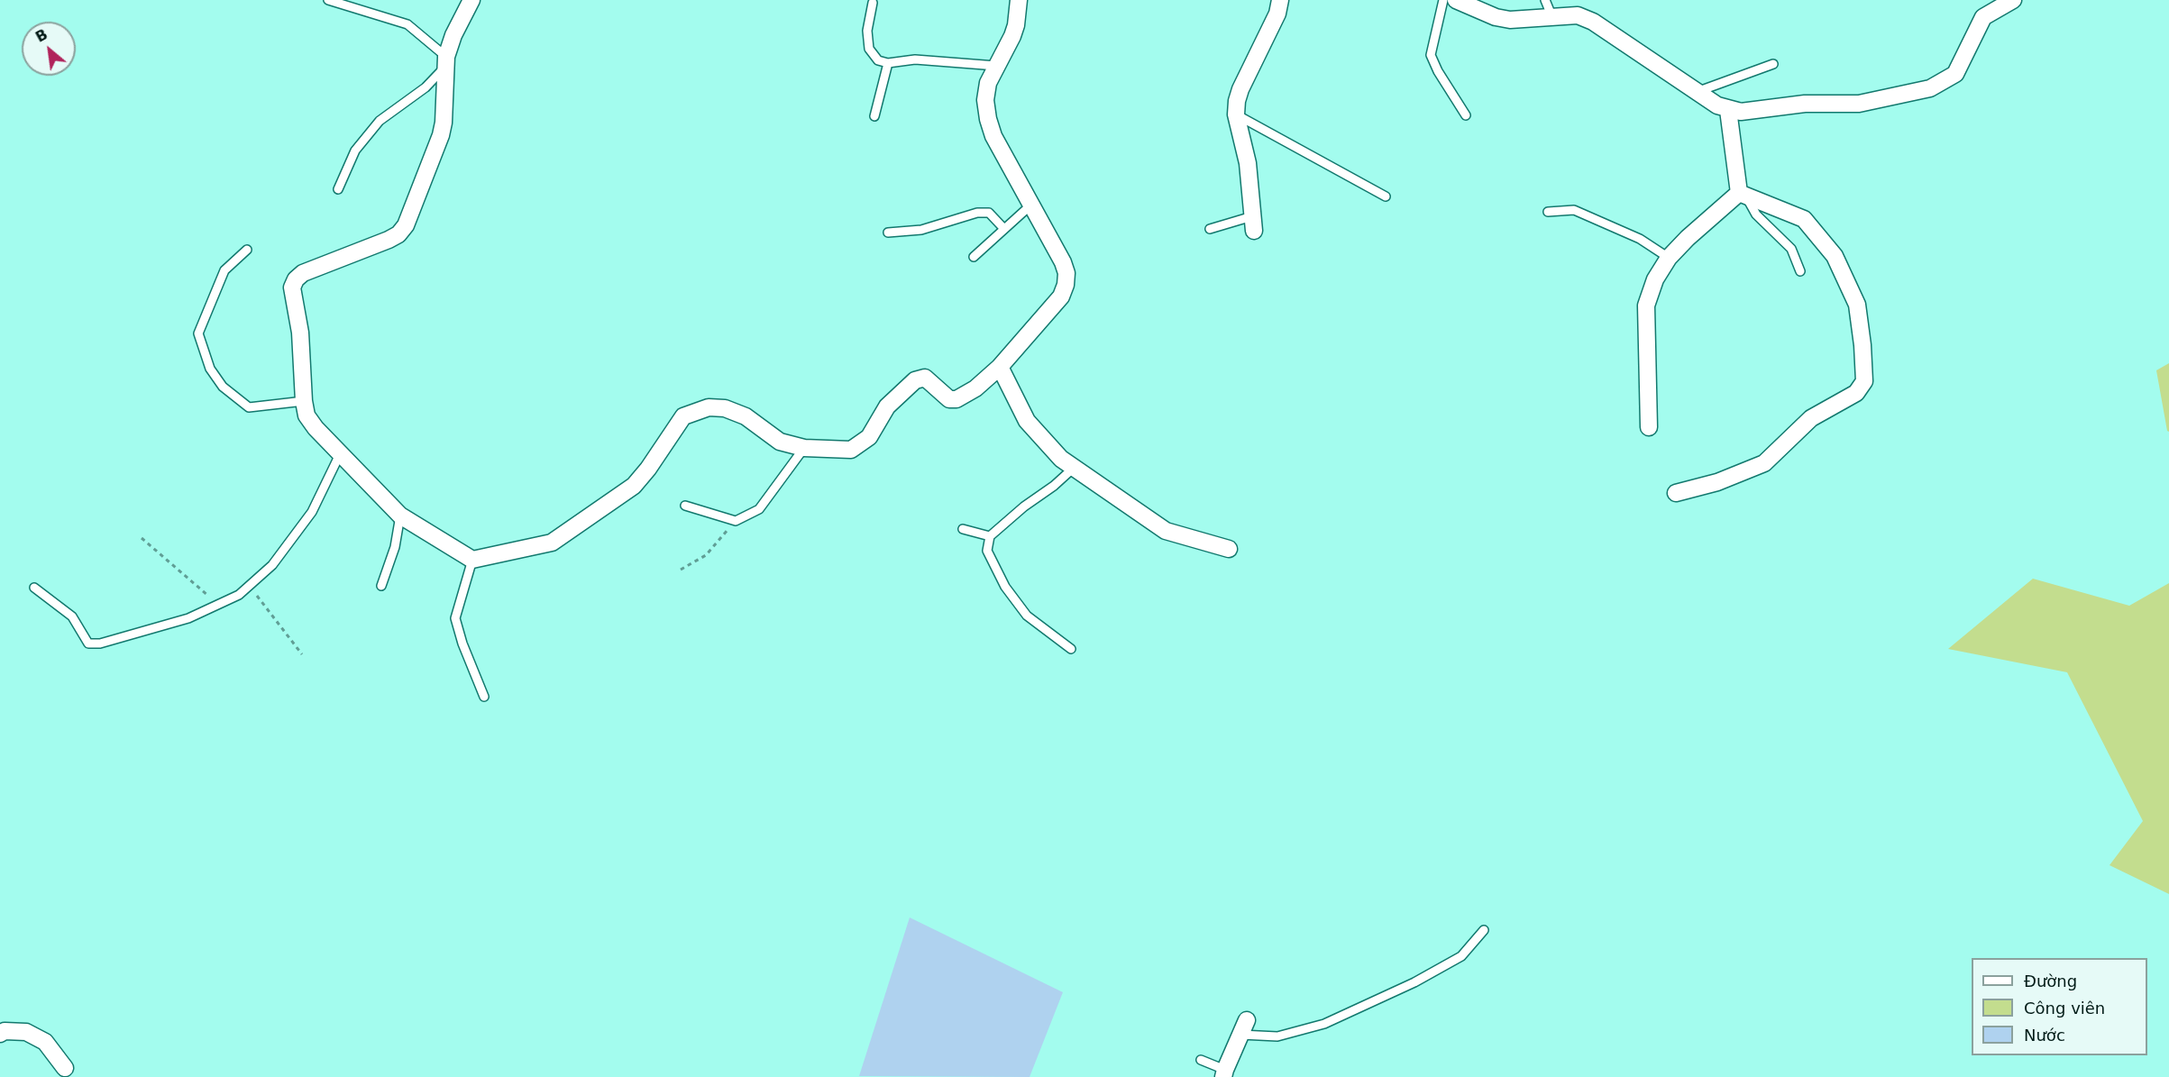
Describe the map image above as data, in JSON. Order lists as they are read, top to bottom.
{
  "legend": ["Đường", "Công viên", "Nước"],
  "north": "top left"
}
